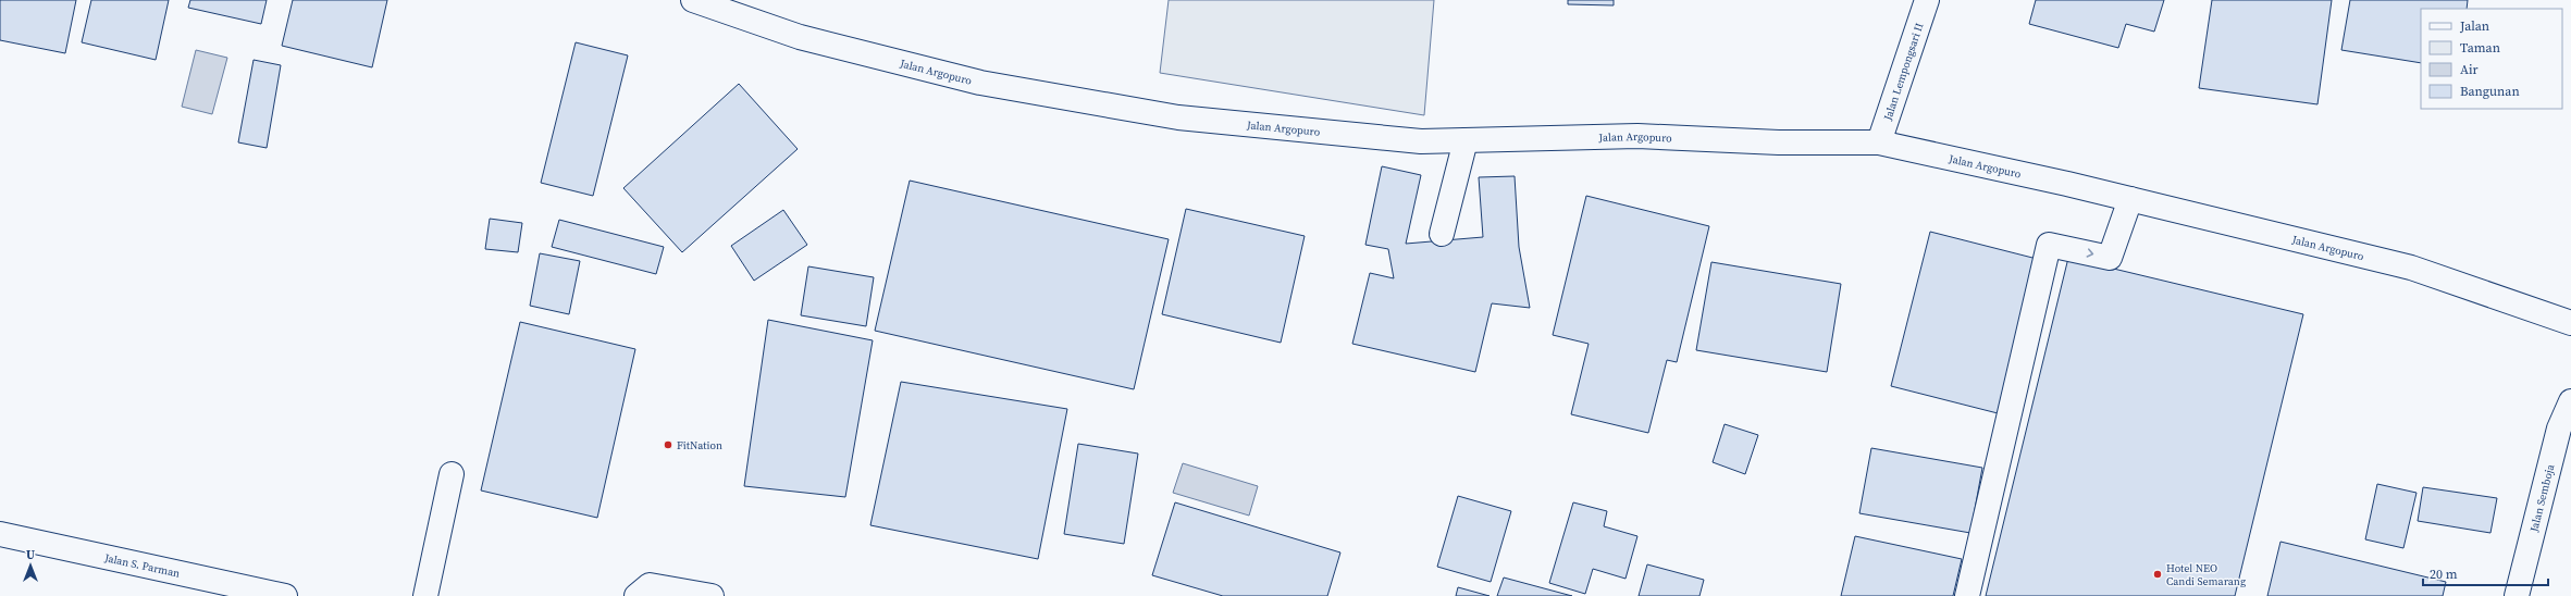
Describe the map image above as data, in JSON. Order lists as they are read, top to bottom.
{
  "streets": {
    "main road": [
      "Jalan Argopuro",
      "Jalan Lempongsari II",
      "Jalan Semboja",
      "Jalan S. Parman"
    ]
  },
  "crossings": [
    ["Jalan Argopuro", "Jalan Lempongsari II"]
  ],
  "places": ["FitNation", "Hotel NEO Candi Semarang"],
  "legend": [
    "Jalan",
    "Taman",
    "Air",
    "Bangunan"
  ],
  "scale_bar": "20 m",
  "north": "top"
}
